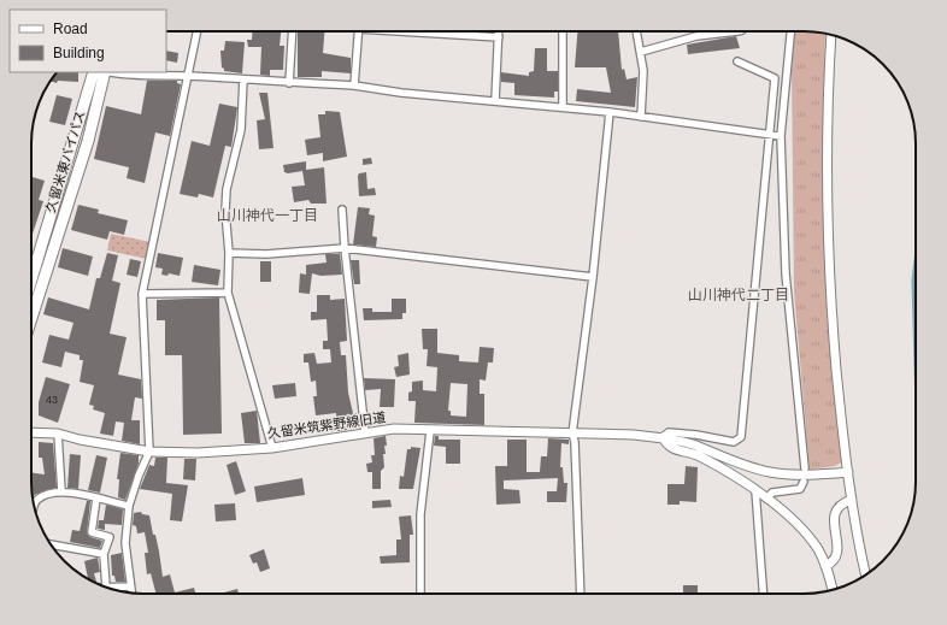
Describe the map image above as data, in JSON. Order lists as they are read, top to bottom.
{
  "streets": {
    "highway": ["久留米東バイパス"],
    "street": ["久留米筑紫野線旧道"]
  },
  "districts": ["山川神代一丁目", "山川神代二丁目"],
  "house_numbers": ["43"],
  "legend": ["Road", "Building"]
}
